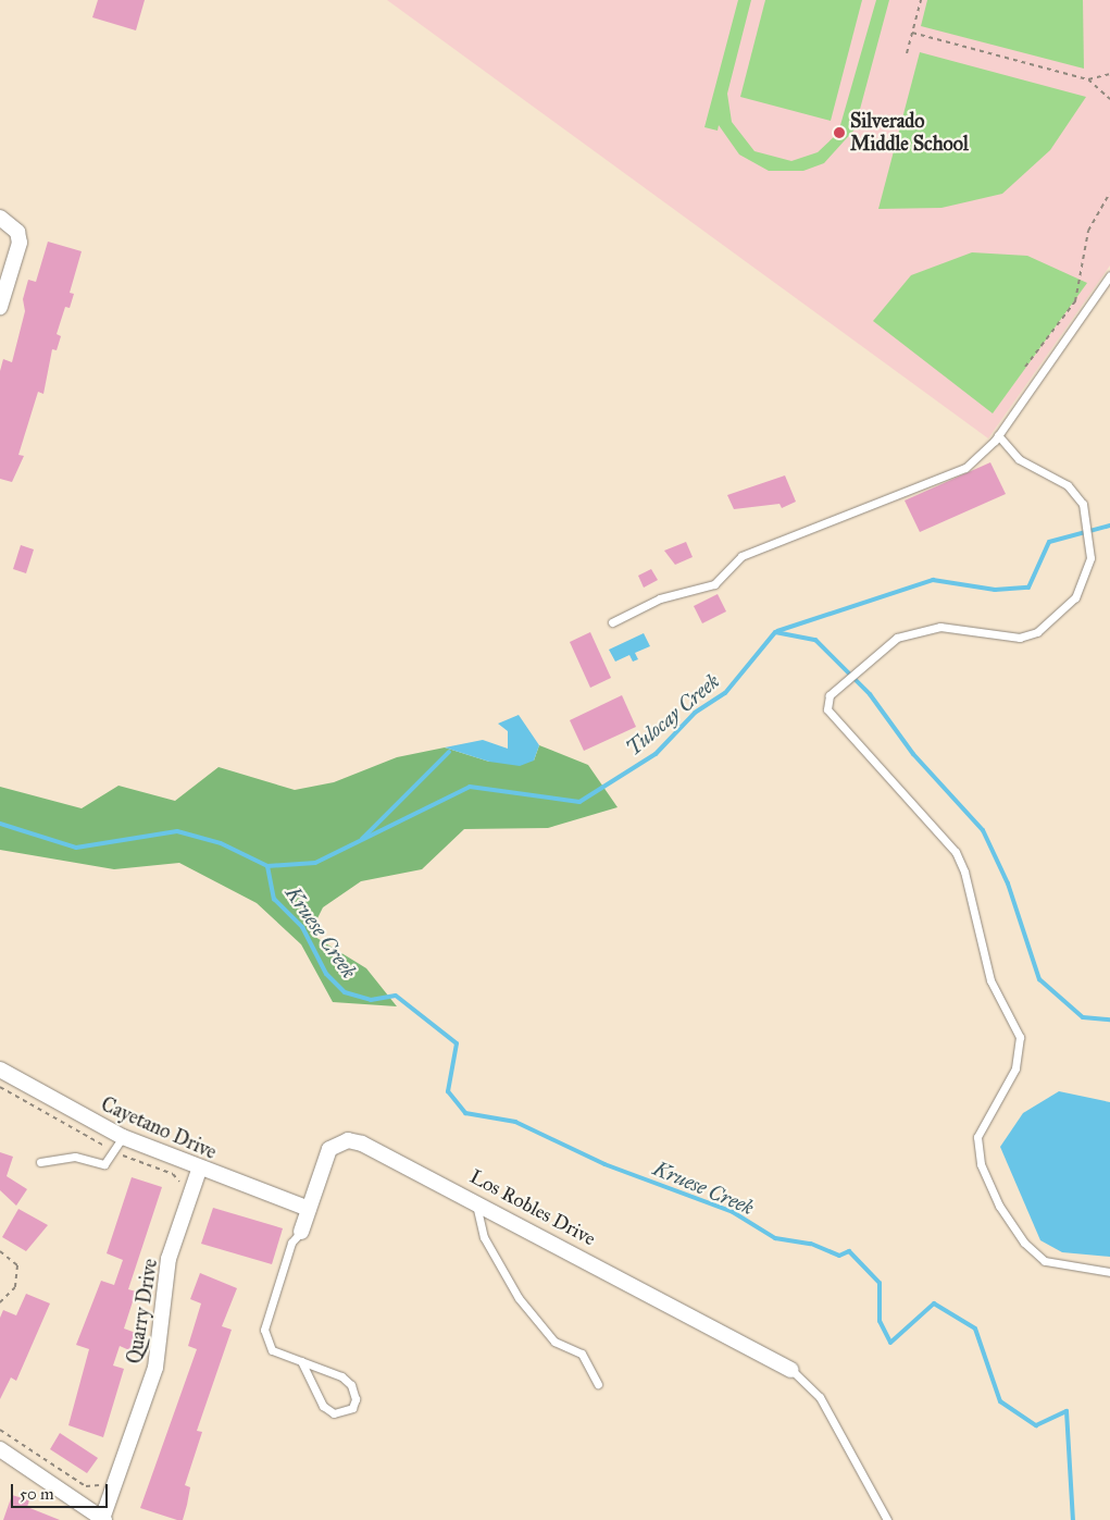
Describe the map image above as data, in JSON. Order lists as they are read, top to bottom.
{
  "streets": {
    "street": ["Cayetano Drive", "Los Robles Drive", "Quarry Drive"]
  },
  "crossings": [
    ["Cayetano Drive", "Los Robles Drive"],
    ["Cayetano Drive", "Quarry Drive"]
  ],
  "water": ["Tulocay Creek", "Kruese Creek"],
  "places": ["Silverado Middle School"],
  "scale_bar": "50 m"
}
